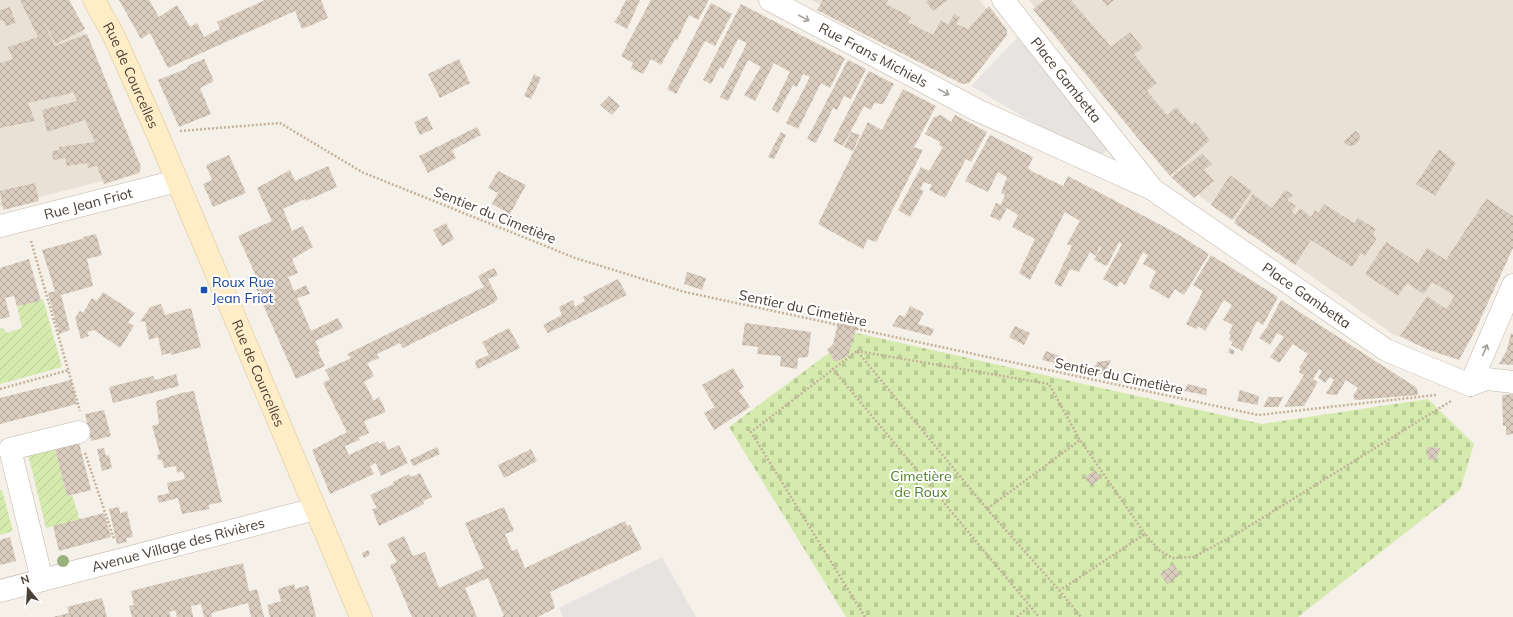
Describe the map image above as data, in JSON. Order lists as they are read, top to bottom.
{
  "streets": {
    "main road": ["Rue de Courcelles"],
    "street": [
      "Rue Frans Michiels",
      "Place Gambetta",
      "Rue Jean Friot",
      "Avenue Village des Rivières"
    ],
    "path": ["Sentier du Cimetière"]
  },
  "crossings": [
    ["Rue Frans Michiels", "Place Gambetta"],
    ["Rue de Courcelles", "Rue Jean Friot"],
    ["Rue de Courcelles", "Sentier du Cimetière"],
    ["Rue de Courcelles", "Avenue Village des Rivières"]
  ],
  "one_way": ["Rue Frans Michiels"],
  "parks": ["Cimetière de Roux"],
  "places": {
    "transit": ["Roux Rue Jean Friot"]
  },
  "north": "top"
}
